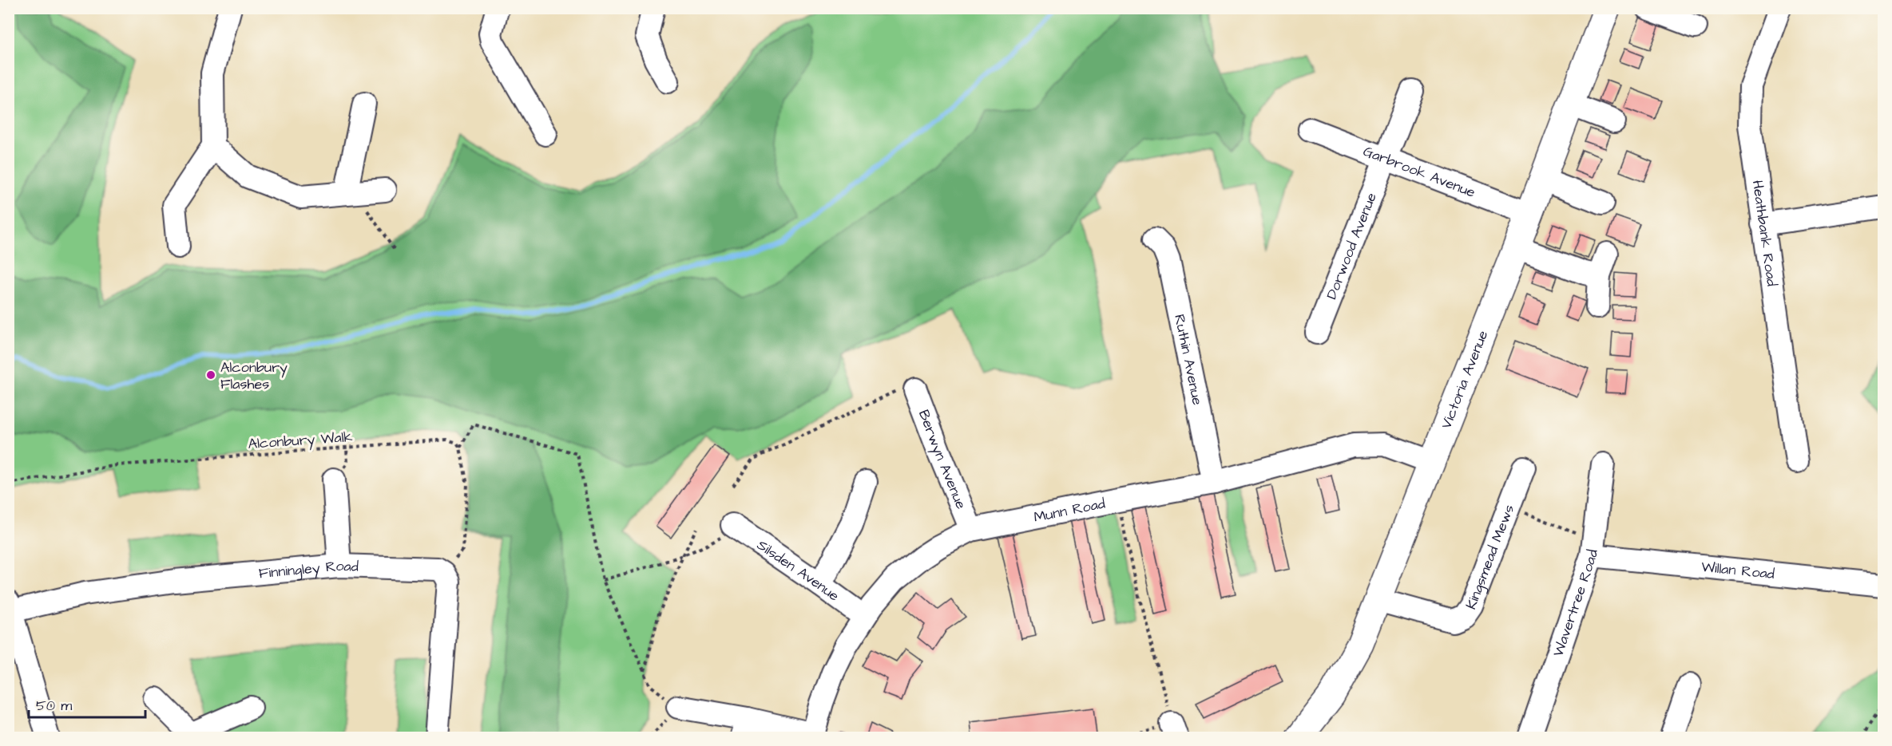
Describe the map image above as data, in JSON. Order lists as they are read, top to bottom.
{
  "streets": {
    "main road": ["Victoria Avenue"],
    "street": [
      "Garbrook Avenue",
      "Heathbank Road",
      "Dorwood Avenue",
      "Ruthin Avenue",
      "Berwyn Avenue",
      "Munn Road",
      "Kingsmead Mews",
      "Willan Road",
      "Finningley Road",
      "Silsden Avenue",
      "Wavertree Road"
    ],
    "path": ["Alconbury Walk"]
  },
  "crossings": [
    ["Garbrook Avenue", "Dorwood Avenue"],
    ["Garbrook Avenue", "Victoria Avenue"],
    ["Ruthin Avenue", "Munn Road"],
    ["Victoria Avenue", "Munn Road"],
    ["Victoria Avenue", "Kingsmead Mews"],
    ["Berwyn Avenue", "Munn Road"],
    ["Munn Road", "Silsden Avenue"],
    ["Willan Road", "Wavertree Road"]
  ],
  "places": ["Alconbury Flashes"],
  "scale_bar": "50 m"
}
